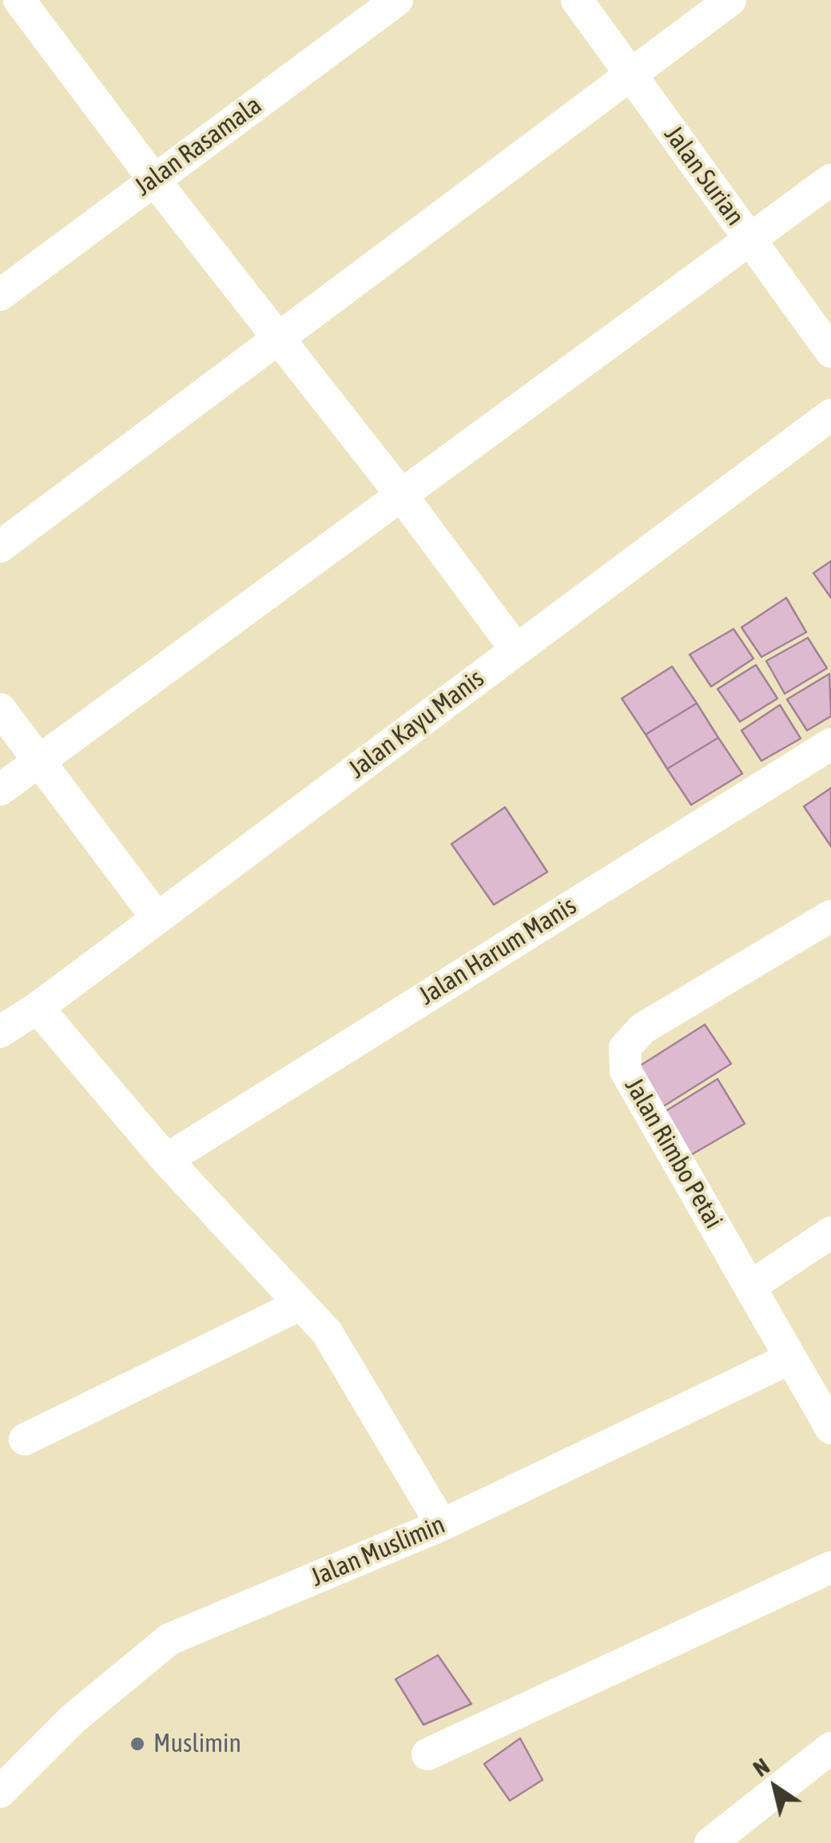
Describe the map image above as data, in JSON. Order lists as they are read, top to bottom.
{
  "streets": {
    "street": [
      "Jalan Rasamala",
      "Jalan Surian",
      "Jalan Kayu Manis",
      "Jalan Harum Manis",
      "Jalan Rimbo Petai",
      "Jalan Muslimin"
    ]
  },
  "crossings": [
    ["Jalan Rimbo Petai", "Jalan Muslimin"]
  ],
  "places": ["Muslimin"],
  "north": "top left"
}
